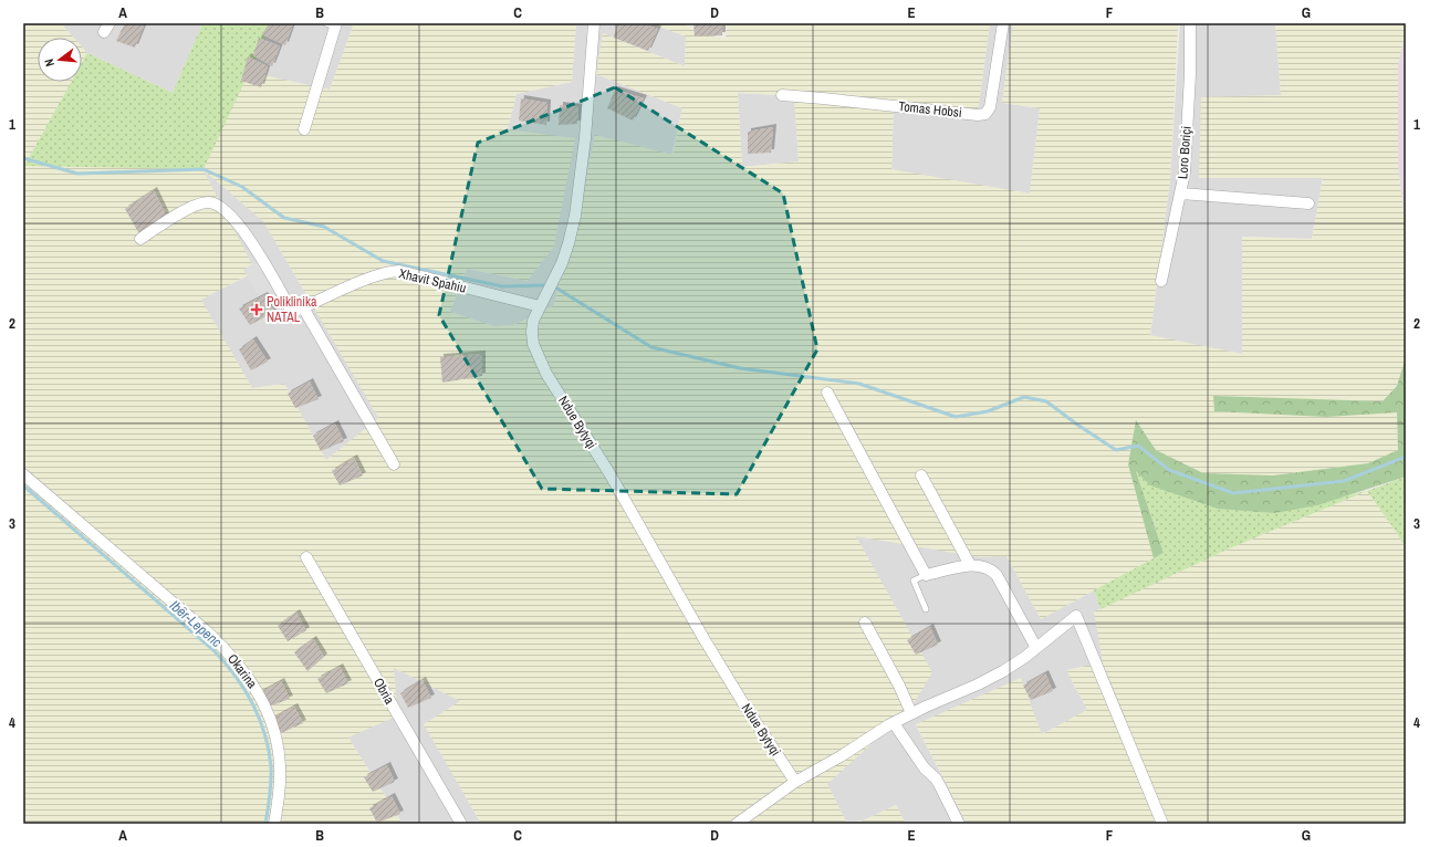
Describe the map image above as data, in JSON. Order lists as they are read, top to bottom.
{
  "streets": {
    "street": [
      "Tomas Hobsi",
      "Loro Boriçi",
      "Xhavit Spahiu",
      "Ndue Bytyqi",
      "Okarina",
      "Obria"
    ]
  },
  "crossings": [
    ["Xhavit Spahiu", "Ndue Bytyqi"]
  ],
  "water": ["Ibër-Lepenc"],
  "places": {
    "health": ["Poliklinika NATAL"]
  },
  "north": "left",
  "grid": {
    "columns": [
      "A",
      "B",
      "C",
      "D",
      "E",
      "F",
      "G"
    ],
    "rows": [
      "1",
      "2",
      "3",
      "4"
    ]
  }
}
